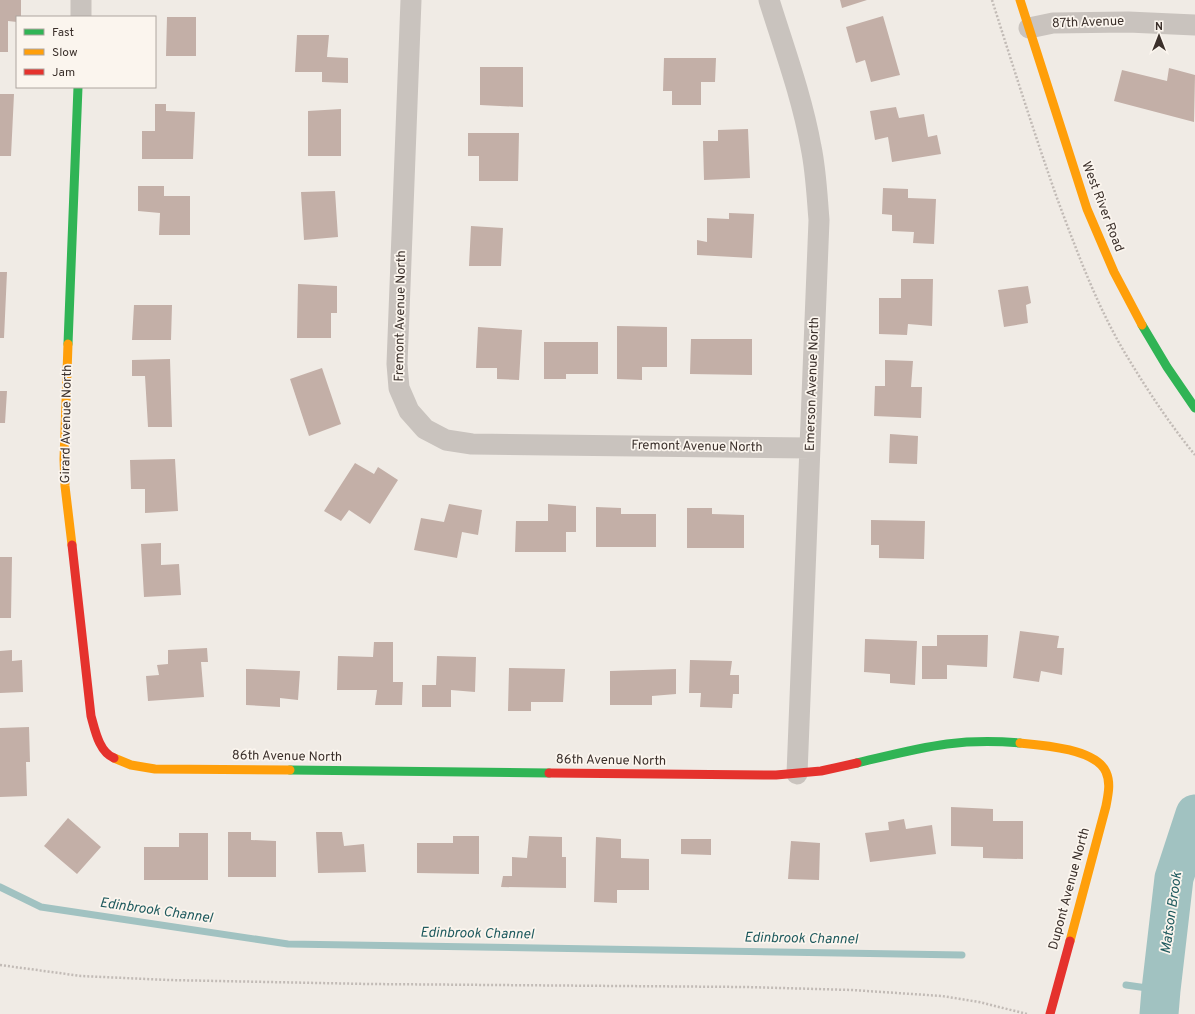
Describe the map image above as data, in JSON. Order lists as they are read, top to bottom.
{
  "streets": {
    "street": [
      "87th Avenue",
      "West River Road",
      "Fremont Avenue North",
      "Emerson Avenue North",
      "Girard Avenue North",
      "86th Avenue North",
      "Dupont Avenue North"
    ]
  },
  "crossings": [
    ["87th Avenue", "West River Road"],
    ["Fremont Avenue North", "Emerson Avenue North"],
    ["Emerson Avenue North", "86th Avenue North"],
    ["Girard Avenue North", "86th Avenue North"],
    ["86th Avenue North", "Dupont Avenue North"]
  ],
  "water": ["Edinbrook Channel", "Matson Brook"],
  "legend": ["Fast", "Slow", "Jam"],
  "north": "top"
}
